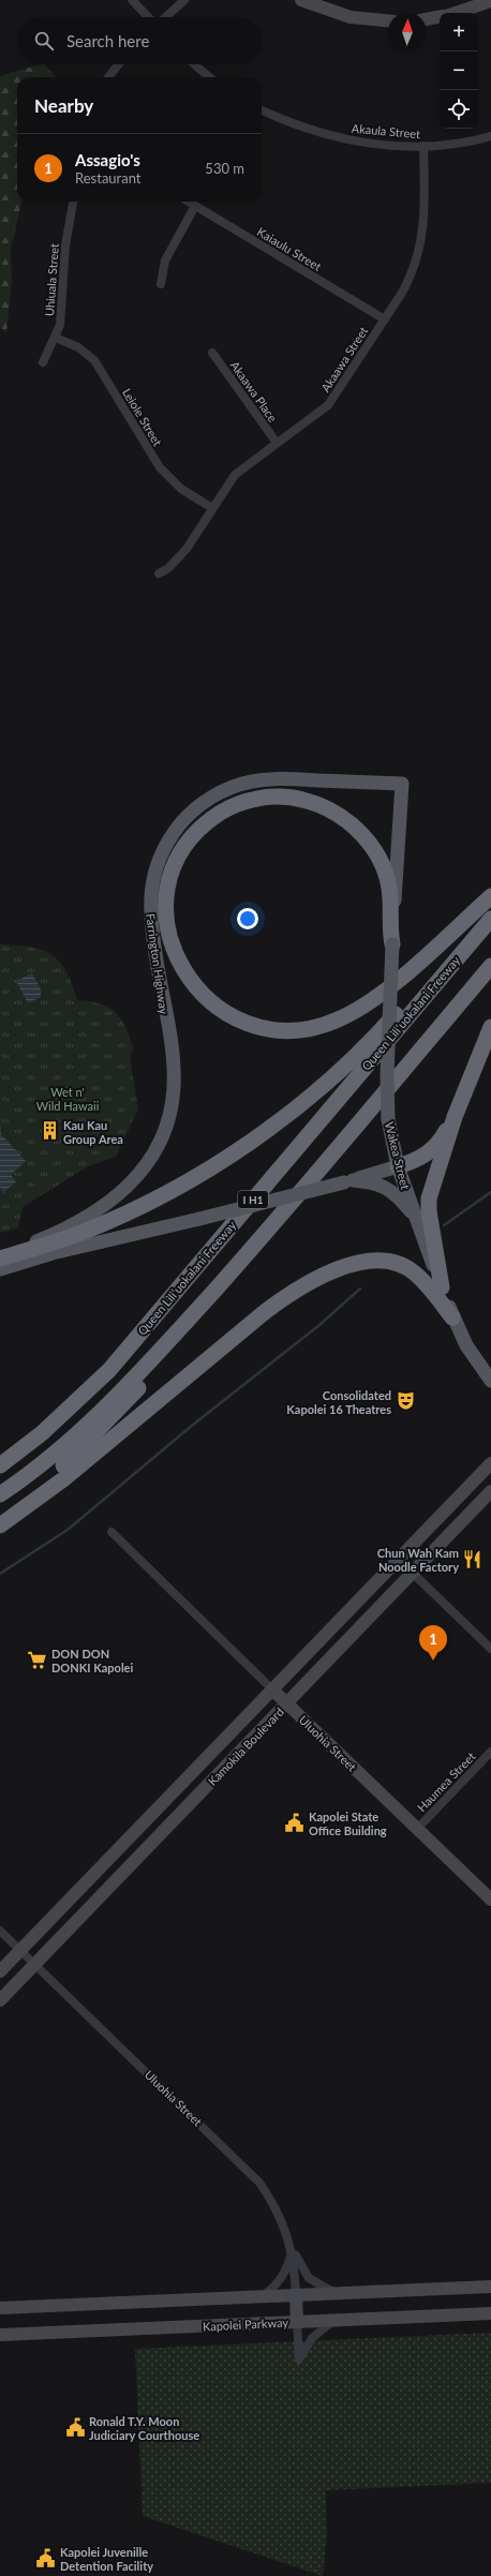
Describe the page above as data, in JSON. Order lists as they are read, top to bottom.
{
  "streets": {
    "highway": ["Queen Liliʻuokalani Freeway", "I H1"],
    "main road": [
      "Farrington Highway",
      "Wakea Street",
      "Uluohia Street",
      "Kamokila Boulevard",
      "Kapolei Parkway"
    ],
    "street": [
      "Akaula Street",
      "Kaiaulu Street",
      "Uhiuala Street",
      "Akaawa Street",
      "Akaawa Place",
      "Leiole Street",
      "Haumea Street"
    ]
  },
  "crossings": [
    ["Akaula Street", "Akaawa Street"],
    ["Kaiaulu Street", "Akaawa Street"],
    ["Uhiuala Street", "Leiole Street"],
    ["Akaawa Street", "Akaawa Place"],
    ["Akaawa Street", "Leiole Street"],
    ["Farrington Highway", "Wakea Street"],
    ["Uluohia Street", "Kamokila Boulevard"],
    ["Uluohia Street", "Haumea Street"]
  ],
  "parks": ["Wet n' Wild Hawaii"],
  "places": {
    "building": ["Kau Kau Group Area"],
    "theatre": ["Consolidated Kapolei 16 Theatres"],
    "restaurant": ["Chun Wah Kam Noodle Factory"],
    "supermarket": ["DON DON DONKI Kapolei"],
    "public building": ["Kapolei State Office Building", "Ronald T.Y. Moon Judiciary Courthouse", "Kapolei Juvenille Detention Facility"]
  },
  "north": "top",
  "page": {
    "map_buttons": ["+", "−"],
    "search": "Search here",
    "heading": "Nearby",
    "list": [
      {
        "mark": "1",
        "name": "Assagio's",
        "note": "Restaurant",
        "value": "530 m"
      }
    ],
    "pins": "1"
  }
}
